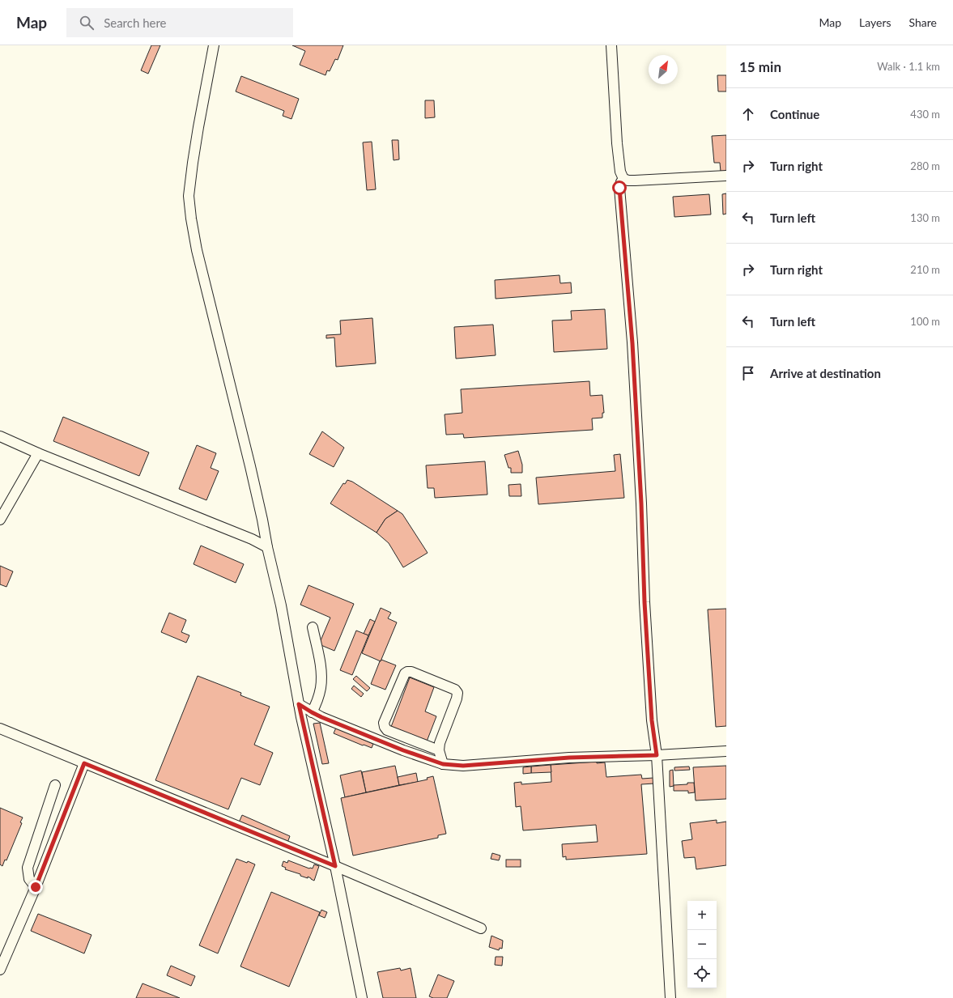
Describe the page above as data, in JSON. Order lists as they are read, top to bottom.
{
  "north": "top right",
  "page": {
    "header": "Map",
    "search": "Search here",
    "nav": ["Map", "Layers", "Share"],
    "heading": ["15 min", "Walk · 1.1 km"],
    "list": [
      ["Continue", "430 m"],
      ["Turn right", "280 m"],
      ["Turn left", "130 m"],
      ["Turn right", "210 m"],
      ["Turn left", "100 m"],
      "Arrive at destination"
    ],
    "map_buttons": ["+", "−"]
  }
}
